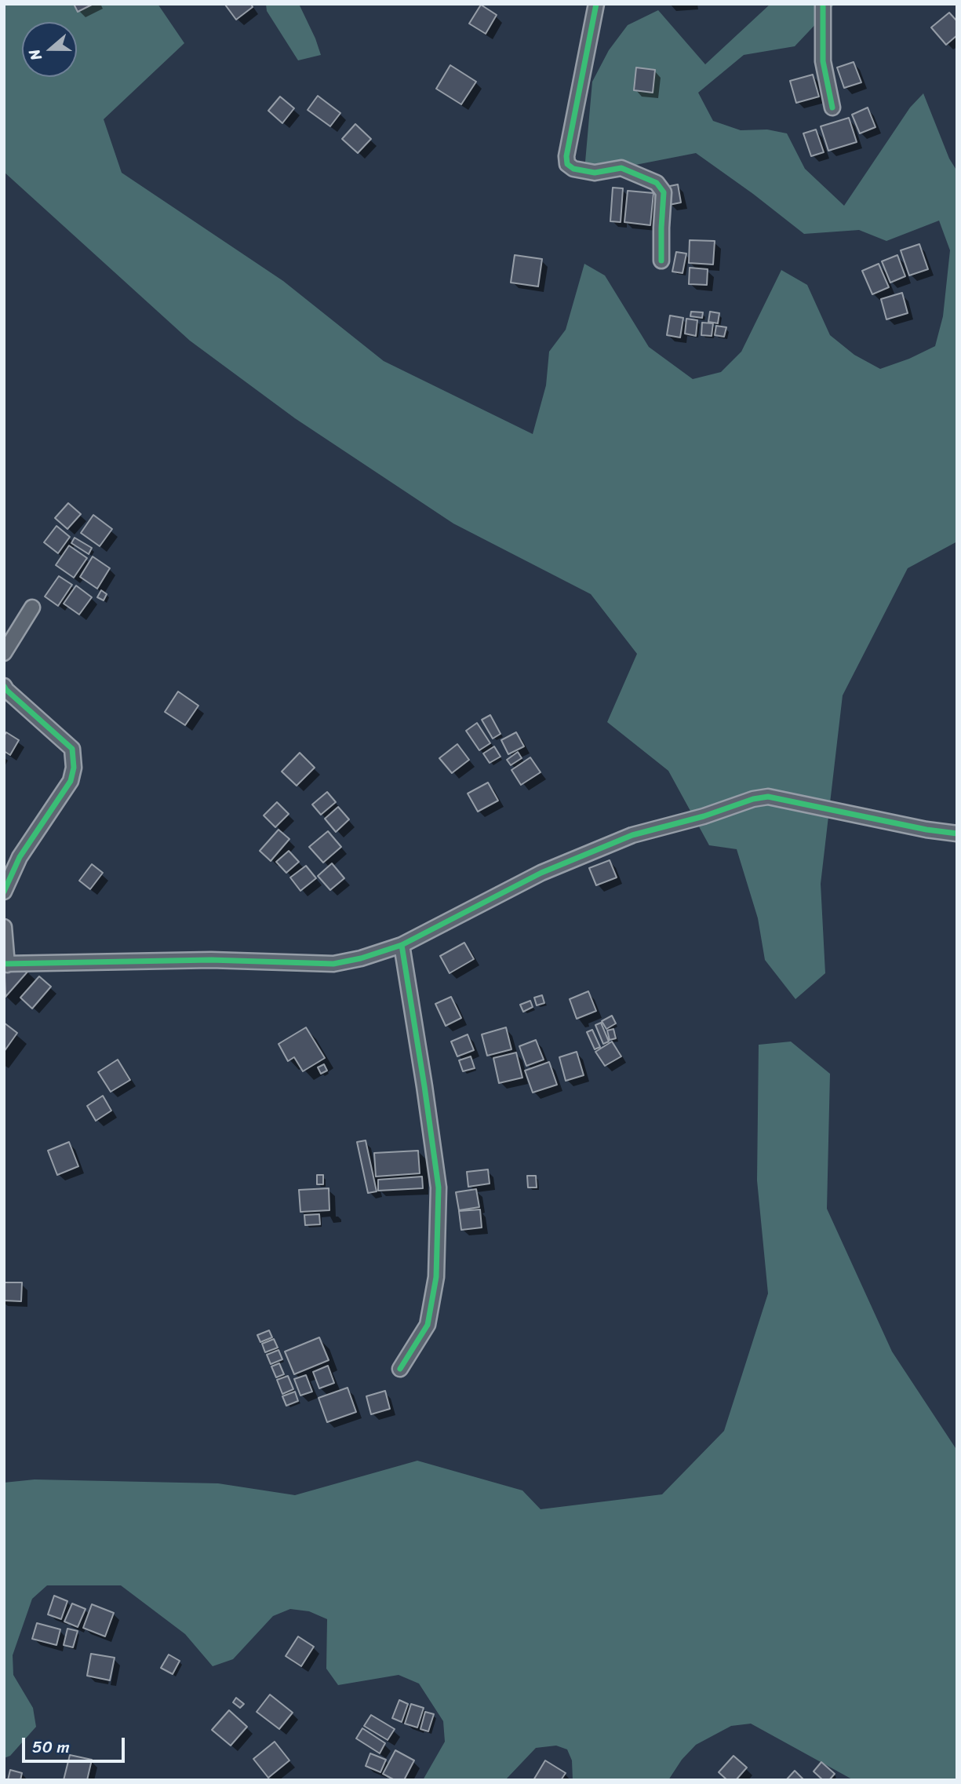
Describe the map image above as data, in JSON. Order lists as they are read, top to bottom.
{
  "scale_bar": "50 m",
  "north": "left"
}
